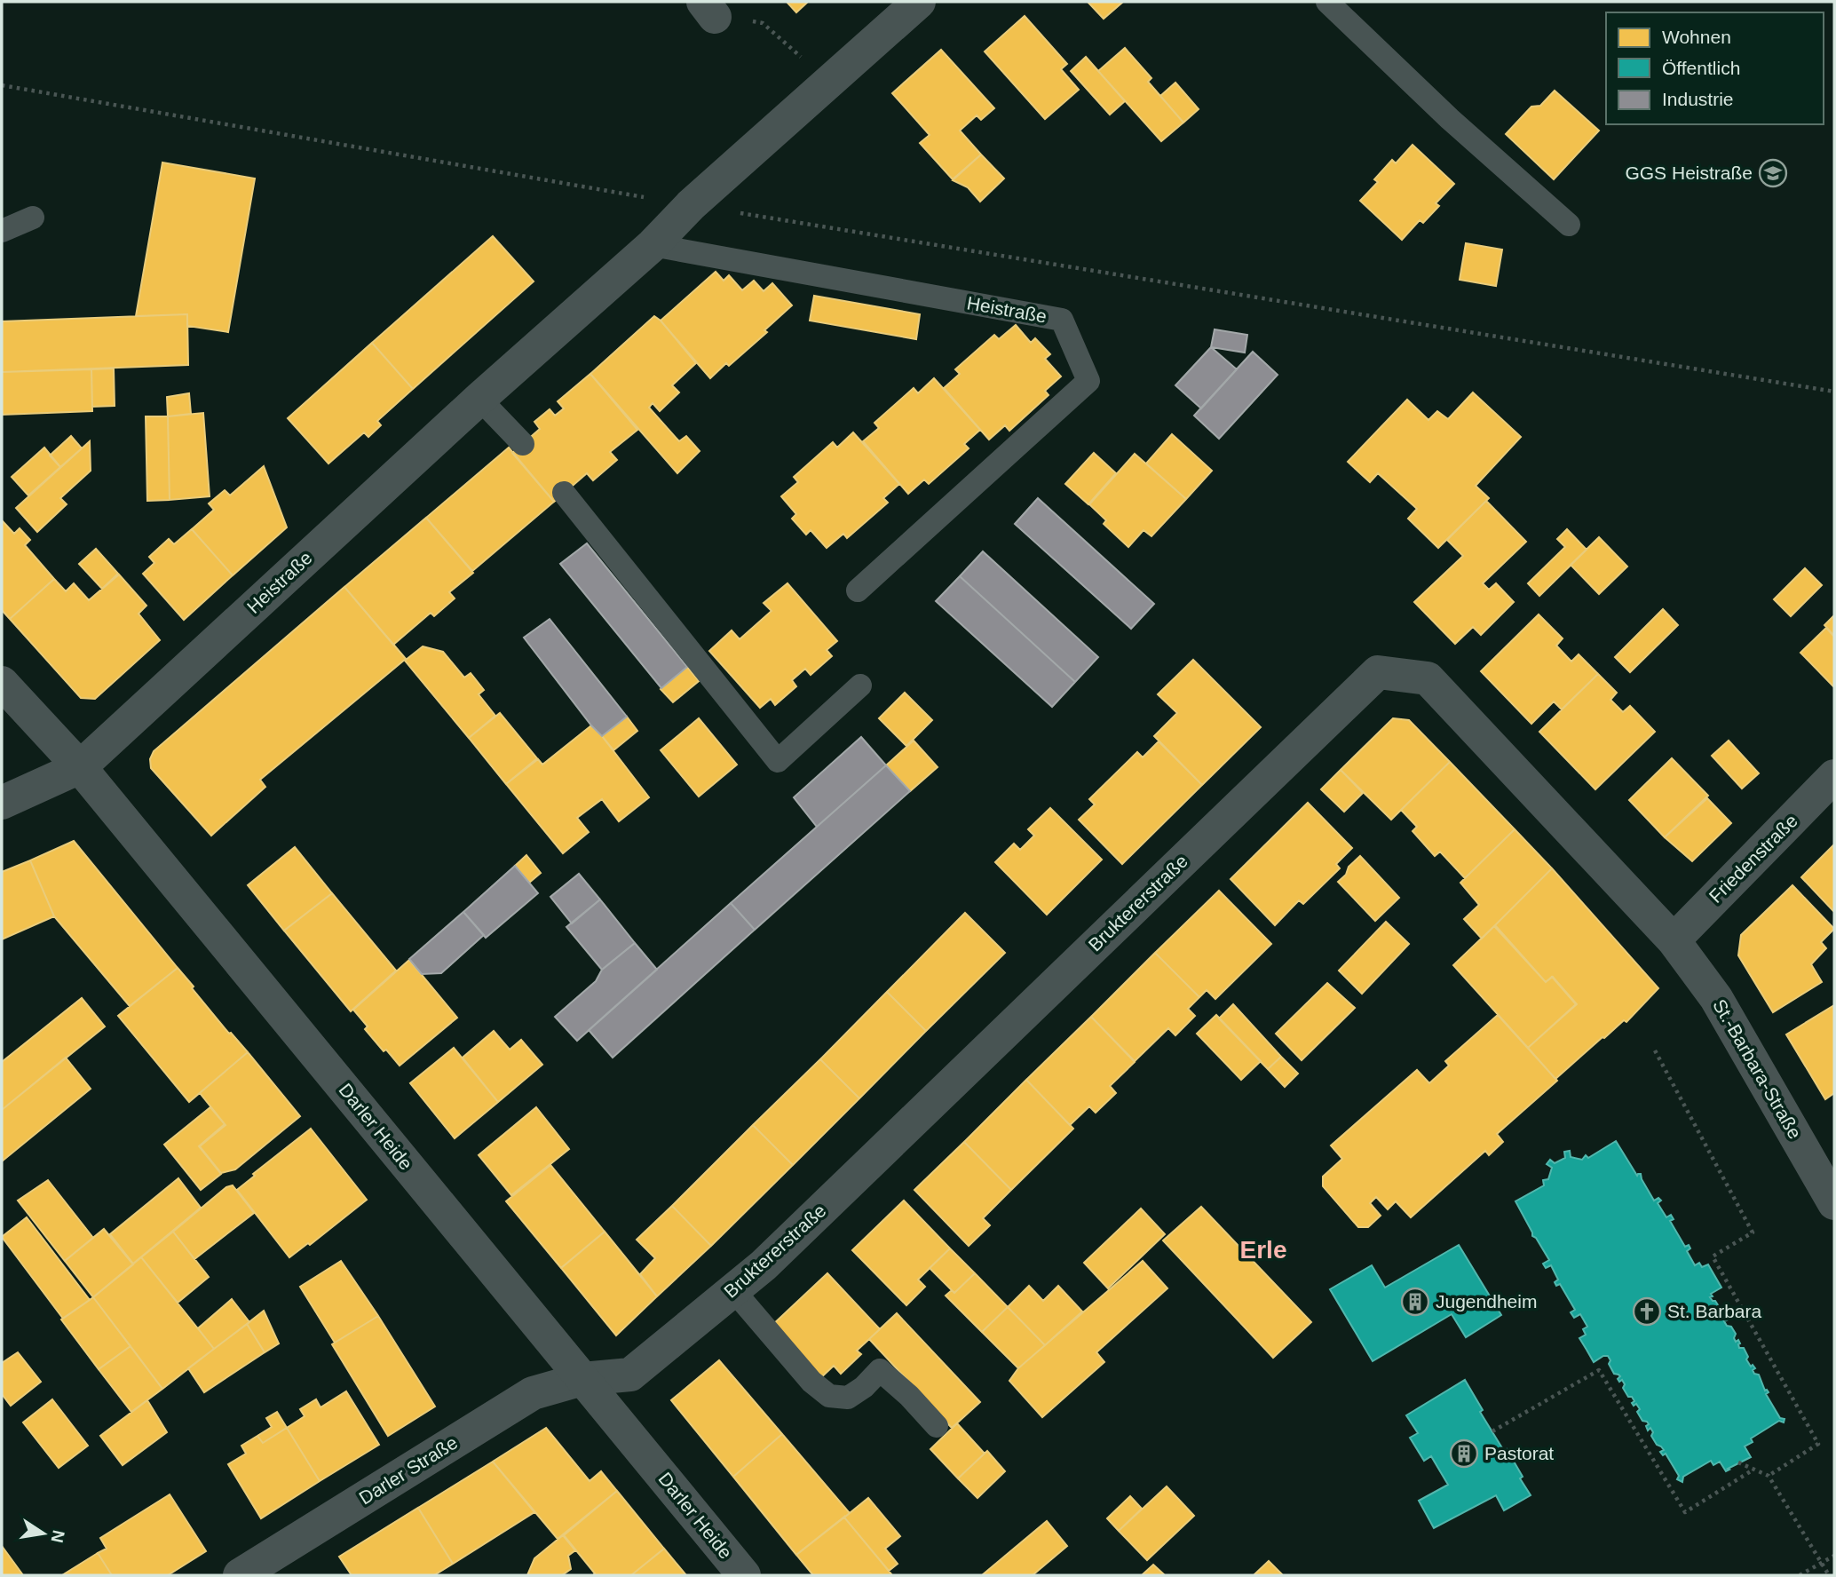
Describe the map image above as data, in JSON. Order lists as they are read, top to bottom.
{
  "streets": {
    "street": [
      "Heistraße",
      "Friedenstraße",
      "Bruktererstraße",
      "St.-Barbara-Straße",
      "Darler Heide",
      "Darler Straße"
    ]
  },
  "crossings": [
    ["Heistraße", "Darler Heide"],
    ["Friedenstraße", "Bruktererstraße"],
    ["Friedenstraße", "St.-Barbara-Straße"],
    ["Bruktererstraße", "St.-Barbara-Straße"],
    ["Bruktererstraße", "Darler Heide"],
    ["Bruktererstraße", "Darler Straße"],
    ["Darler Heide", "Darler Straße"]
  ],
  "districts": ["Erle"],
  "places": {
    "school or university": ["GGS Heistraße"],
    "building": ["Jugendheim", "Pastorat"],
    "church": ["St. Barbara"]
  },
  "legend": ["Wohnen", "Öffentlich", "Industrie"],
  "north": "right"
}
